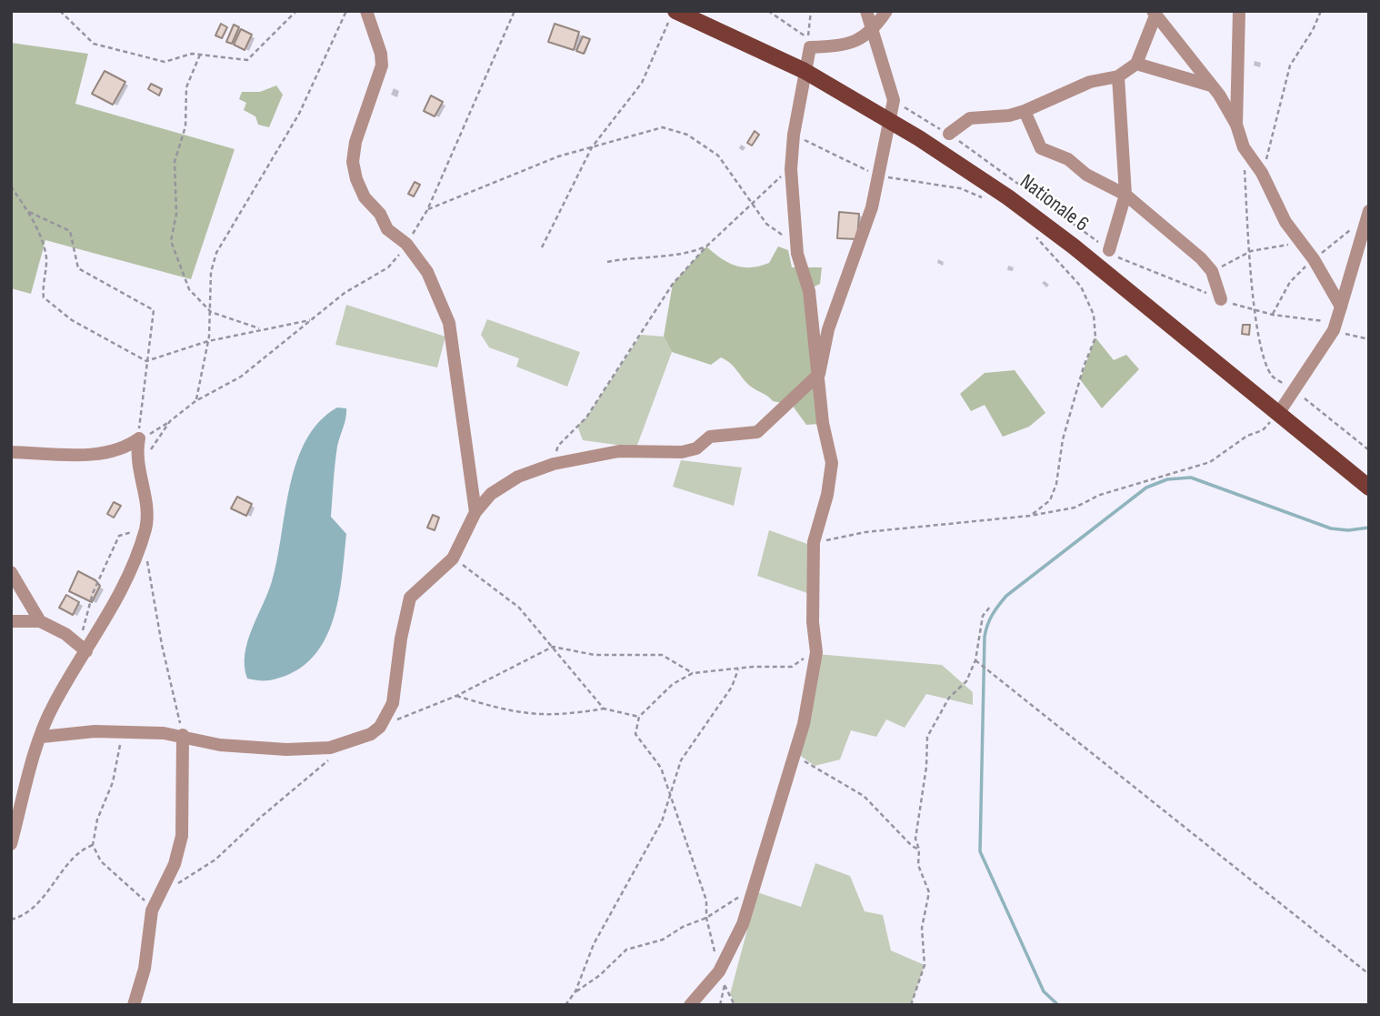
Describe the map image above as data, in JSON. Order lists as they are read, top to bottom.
{
  "streets": {
    "main road": ["Nationale 6"]
  }
}
